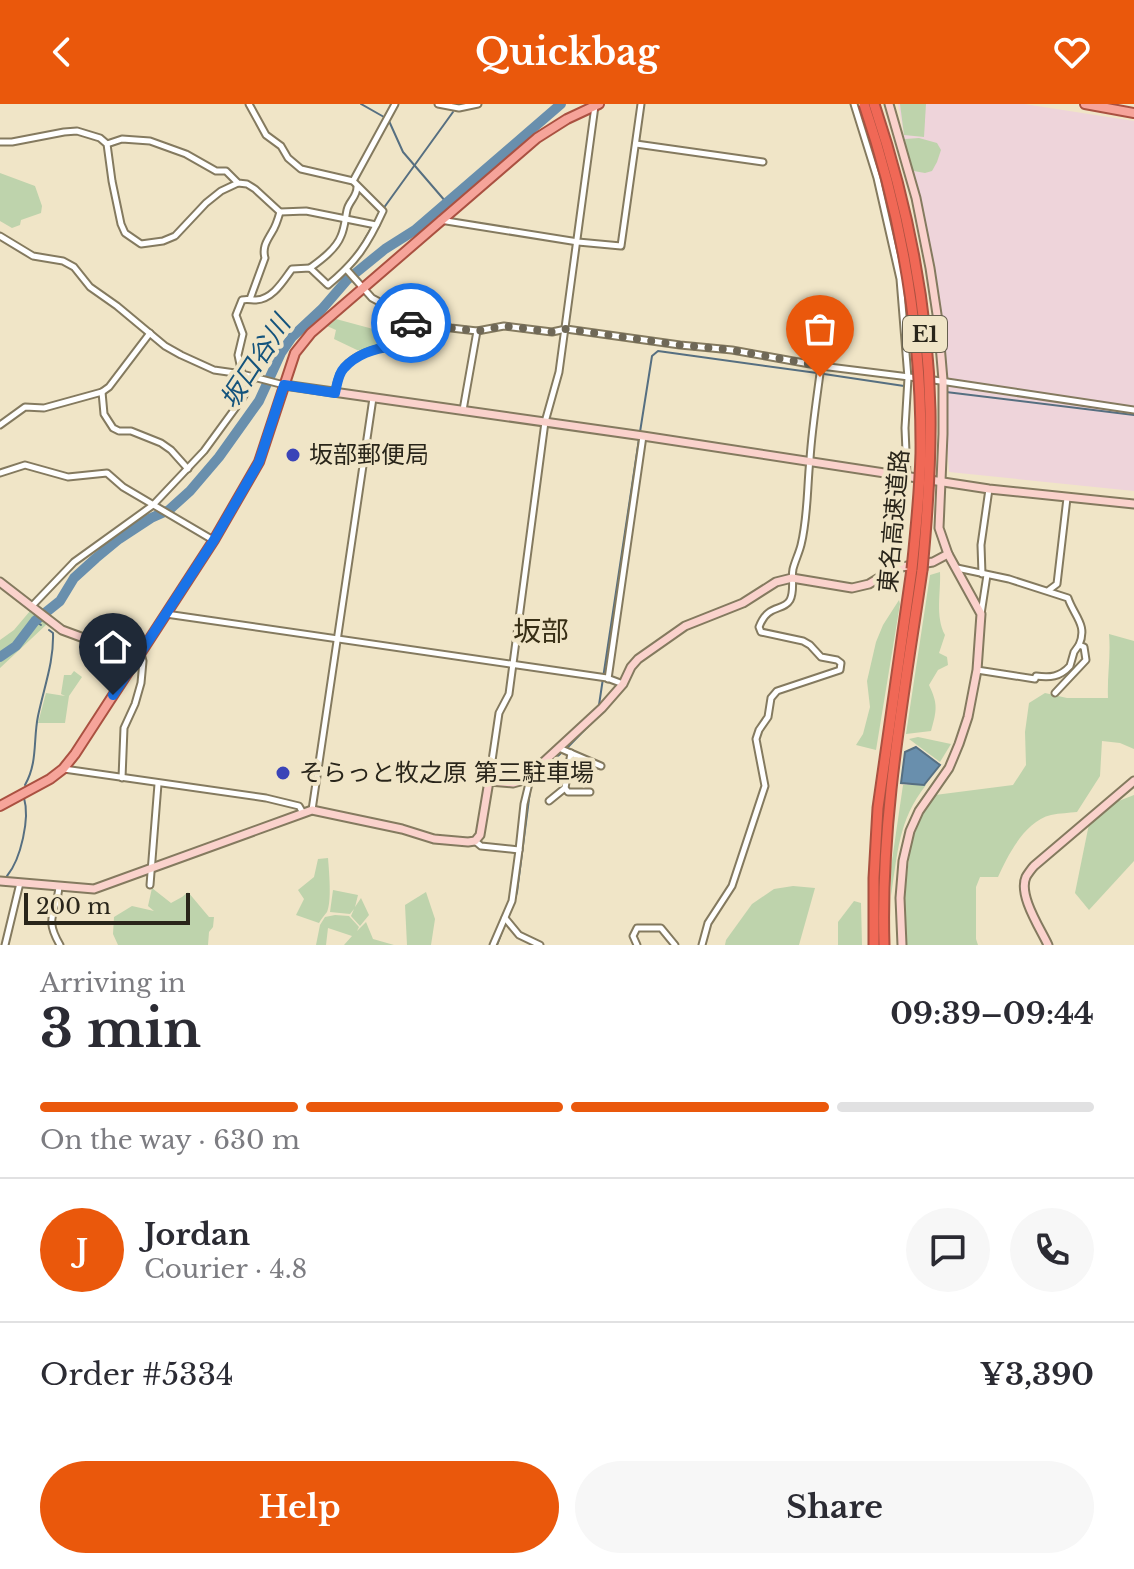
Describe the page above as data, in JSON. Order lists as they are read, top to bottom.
{
  "streets": {
    "highway": ["E1", "東名高速道路"]
  },
  "districts": ["坂部"],
  "water": ["坂口谷川"],
  "places": ["坂部郵便局", "そらっと牧之原 第三駐車場"],
  "scale_bar": "200 m",
  "page": {
    "header": "Quickbag",
    "scale": "200 m",
    "heading": ["3 min", "Arriving in", "09:39–09:44"],
    "panel": [
      "Jordan",
      "Courier · 4.8",
      "Order #5334",
      "¥3,390"
    ],
    "bar": "On the way · 630 m",
    "round": "J",
    "buttons": ["Help", "Share"]
  }
}
